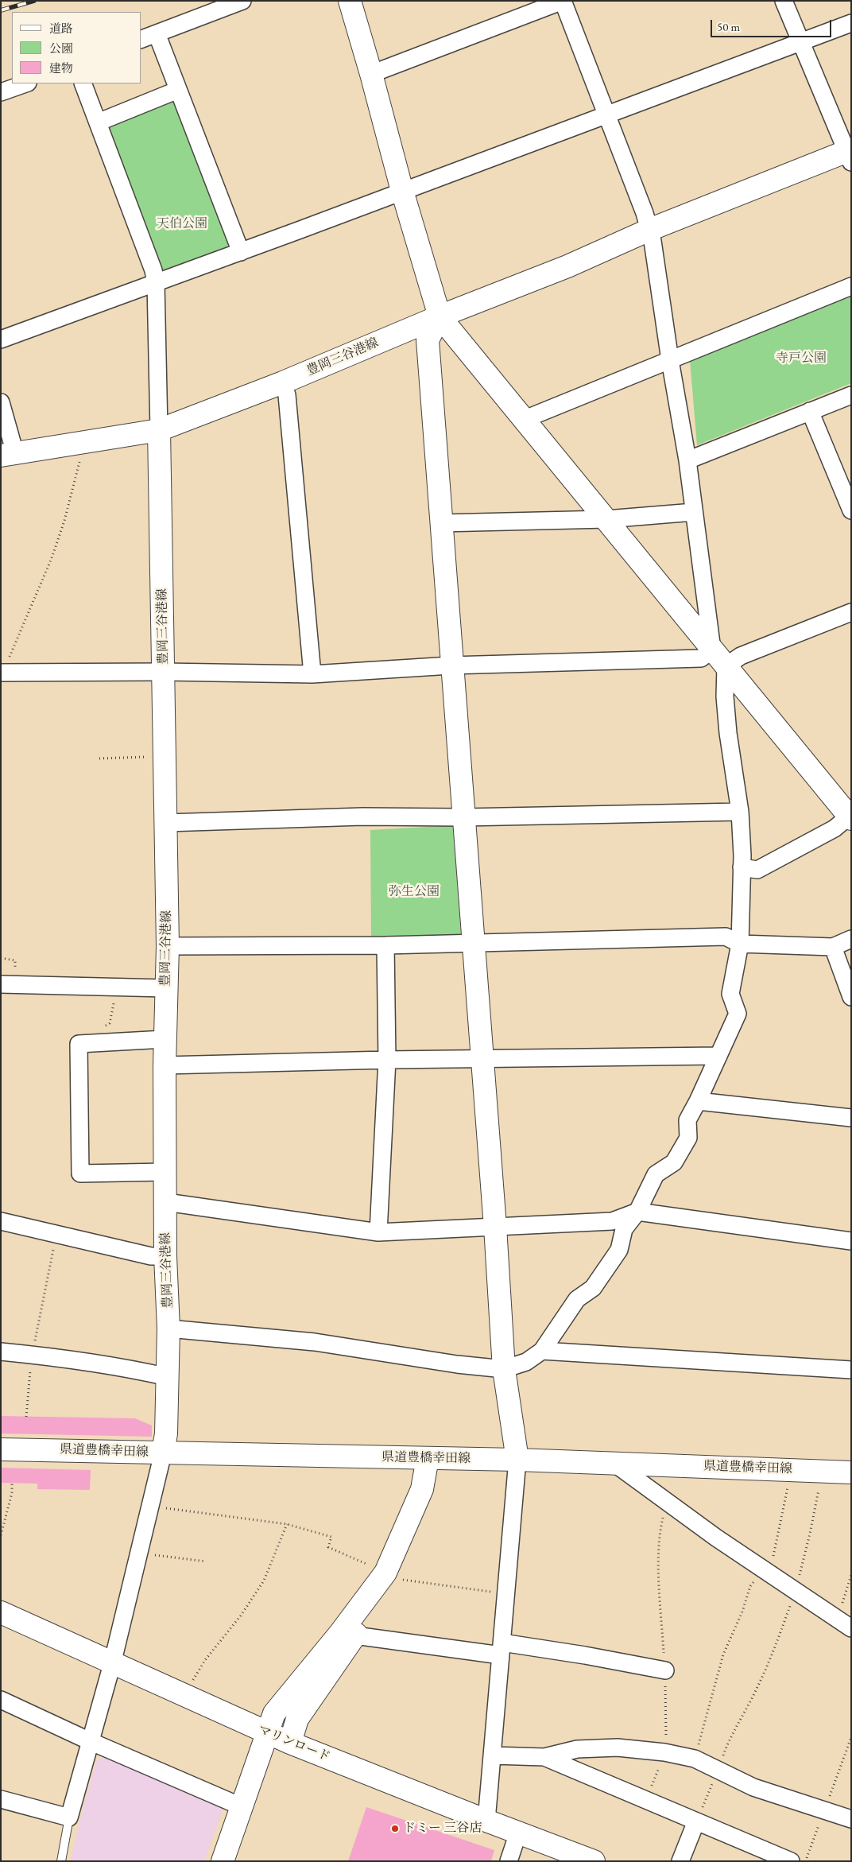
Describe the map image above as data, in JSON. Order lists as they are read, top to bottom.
{
  "streets": {
    "street": ["豊岡三谷港線", "県道豊橋幸田線", "マリンロード"]
  },
  "crossings": [
    ["豊岡三谷港線", "県道豊橋幸田線"]
  ],
  "parks": ["天伯公園", "寺戸公園", "弥生公園"],
  "places": ["ドミー 三谷店"],
  "legend": ["道路", "公園", "建物"],
  "scale_bar": "50 m"
}
